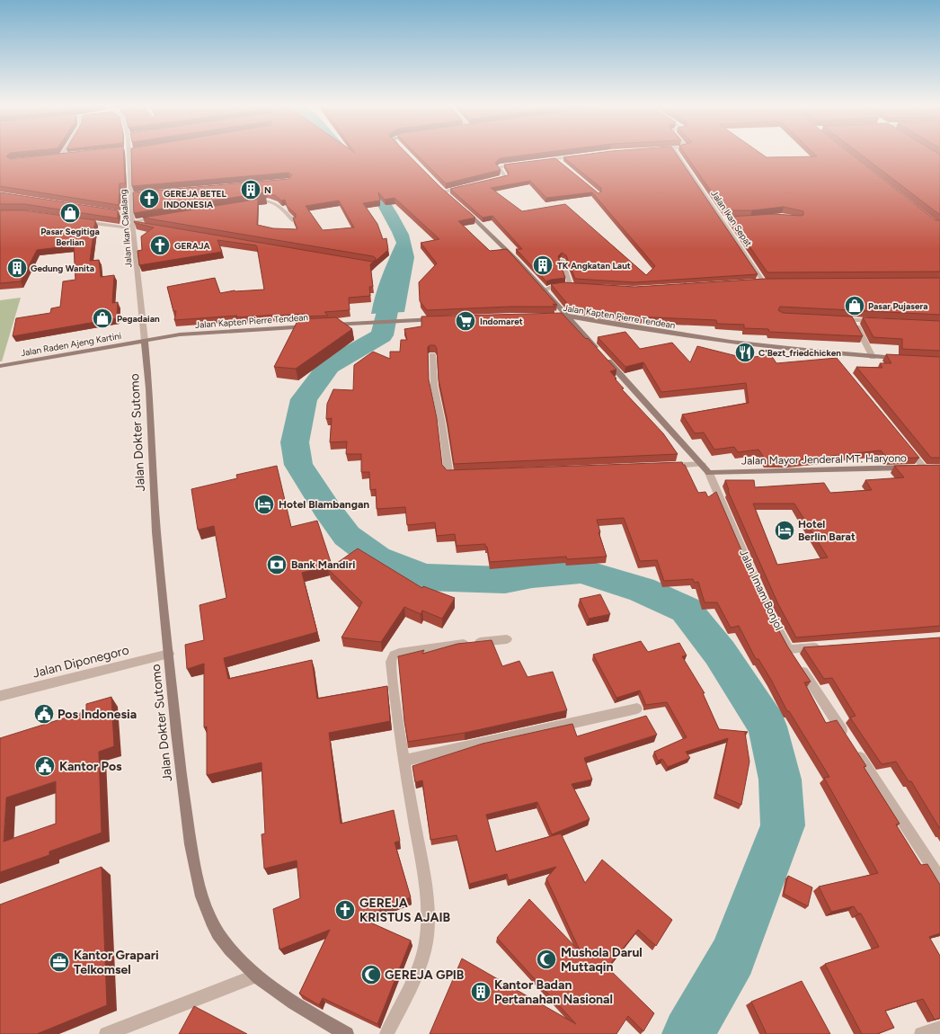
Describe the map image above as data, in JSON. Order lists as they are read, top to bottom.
{
  "streets": {
    "main road": [
      "Jalan Kapten Pierre Tendean",
      "Jalan Raden Ajeng Kartini",
      "Jalan Dokter Sutomo",
      "Jalan Mayor Jenderal MT. Haryono",
      "Jalan Imam Bonjol"
    ],
    "street": ["Jalan Ikan Sepat", "Jalan Ikan Cakalang", "Jalan Diponegoro"]
  },
  "crossings": [
    ["Jalan Ikan Cakalang", "Jalan Kapten Pierre Tendean"],
    ["Jalan Ikan Cakalang", "Jalan Raden Ajeng Kartini"],
    ["Jalan Ikan Cakalang", "Jalan Dokter Sutomo"],
    ["Jalan Kapten Pierre Tendean", "Jalan Raden Ajeng Kartini"],
    ["Jalan Kapten Pierre Tendean", "Jalan Dokter Sutomo"],
    ["Jalan Kapten Pierre Tendean", "Jalan Imam Bonjol"],
    ["Jalan Raden Ajeng Kartini", "Jalan Dokter Sutomo"],
    ["Jalan Dokter Sutomo", "Jalan Diponegoro"],
    ["Jalan Mayor Jenderal MT. Haryono", "Jalan Imam Bonjol"]
  ],
  "places": {
    "building": [
      "N",
      "TK Angkatan Laut",
      "Gedung Wanita",
      "Kantor Badan Pertanahan Nasional"
    ],
    "church": ["GEREJA BETEL INDONESIA", "GERAJA", "GEREJA KRISTUS AJAIB"],
    "shop": ["Pasar Segitiga Berlian", "Pasar Pujasera", "Pegadaian"],
    "supermarket": ["Indomaret"],
    "restaurant": ["C'Bezt_friedchicken"],
    "hotel": ["Hotel Blambangan", "Hotel Berlin Barat"],
    "bank": ["Bank Mandiri"],
    "public building": ["Pos Indonesia", "Kantor Pos"],
    "mosque": ["Mushola Darul Muttaqin", "GEREJA GPIB"],
    "office": ["Kantor Grapari Telkomsel"]
  }
}
